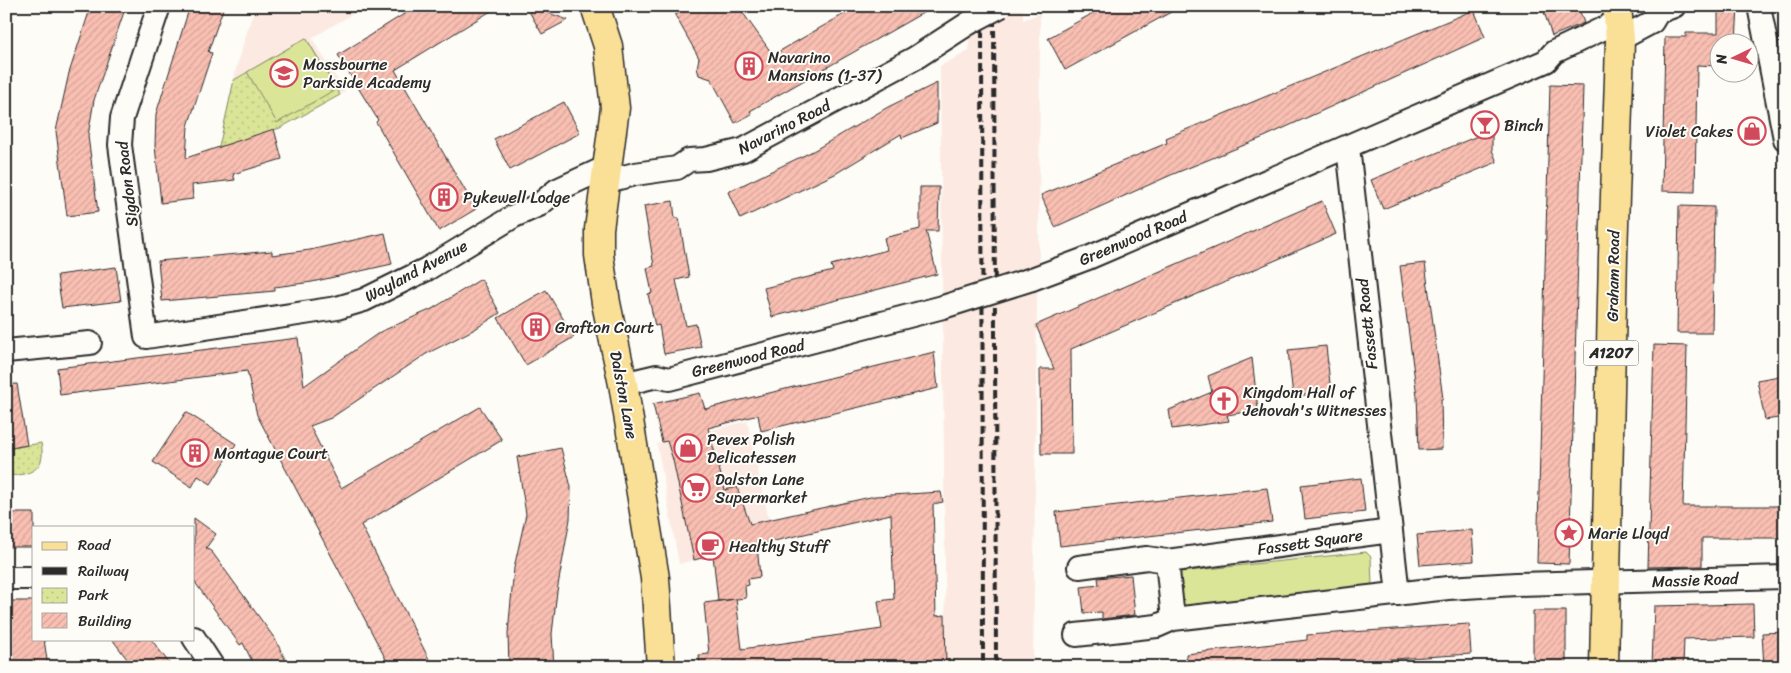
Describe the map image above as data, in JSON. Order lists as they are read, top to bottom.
{
  "streets": {
    "main road": ["Graham Road", "A1207", "Dalston Lane"],
    "street": [
      "Navarino Road",
      "Sigdon Road",
      "Greenwood Road",
      "Wayland Avenue",
      "Fassett Road",
      "Fassett Square",
      "Massie Road"
    ]
  },
  "crossings": [
    ["Navarino Road", "Wayland Avenue"],
    ["Navarino Road", "Dalston Lane"],
    ["Sigdon Road", "Wayland Avenue"],
    ["Greenwood Road", "Graham Road"],
    ["Greenwood Road", "Fassett Road"],
    ["Greenwood Road", "Dalston Lane"],
    ["Wayland Avenue", "Dalston Lane"],
    ["Graham Road", "Massie Road"],
    ["Fassett Road", "Fassett Square"]
  ],
  "places": {
    "building": [
      "Navarino Mansions (1-37)",
      "Pykewell Lodge",
      "Grafton Court",
      "Montague Court"
    ],
    "school or university": ["Mossbourne Parkside Academy"],
    "bar": ["Binch"],
    "shop": ["Violet Cakes", "Pevex Polish Delicatessen"],
    "church": ["Kingdom Hall of Jehovah's Witnesses"],
    "supermarket": ["Dalston Lane Supermarket"],
    "place": ["Marie Lloyd"],
    "cafe": ["Healthy Stuff"]
  },
  "legend": [
    "Road",
    "Railway",
    "Park",
    "Building"
  ],
  "north": "left"
}
